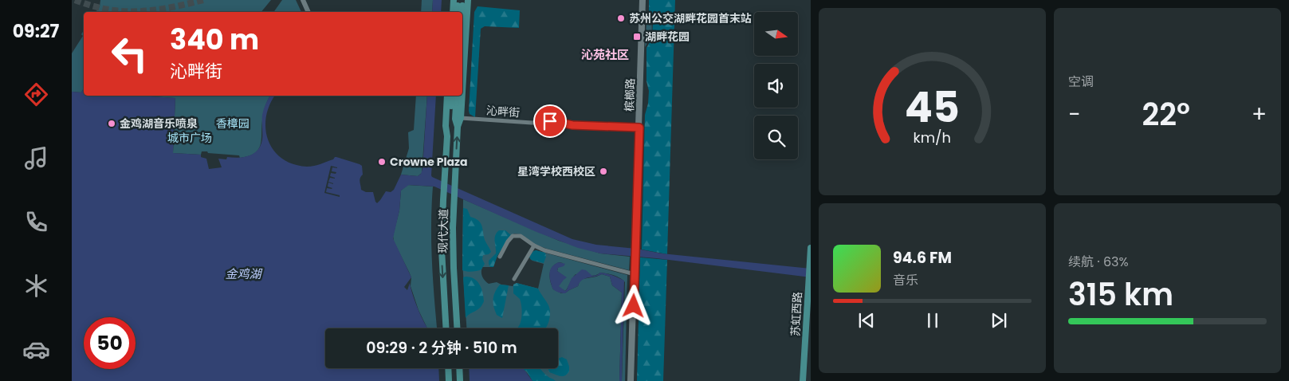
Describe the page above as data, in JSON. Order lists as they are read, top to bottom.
{
  "streets": {
    "main road": ["槟榔路", "现代大道", "苏虹西路"],
    "street": ["沁畔街"]
  },
  "crossings": [
    ["槟榔路", "沁畔街"],
    ["沁畔街", "现代大道"]
  ],
  "districts": ["沁苑社区"],
  "water": ["金鸡湖"],
  "parks": ["香樟园", "城市广场"],
  "places": {
    "other": [
      "苏州公交湖畔花园首末站",
      "金鸡湖音乐喷泉",
      "Crowne Plaza",
      "星湾学校西校区"
    ],
    "transit": ["湖畔花园"]
  },
  "north": "right",
  "page": {
    "tabs": "09:27",
    "tile": [
      "空调",
      ["续航 · 63%", "315 km"]
    ],
    "turn": ["340 m", "沁畔街"],
    "heat": ["−", "22°", "+"],
    "song": ["94.6 FM", "音乐"],
    "limit": "50",
    "trip": "09:29 · 2 分钟 · 510 m",
    "gauge": ["45", "km/h"]
  }
}
